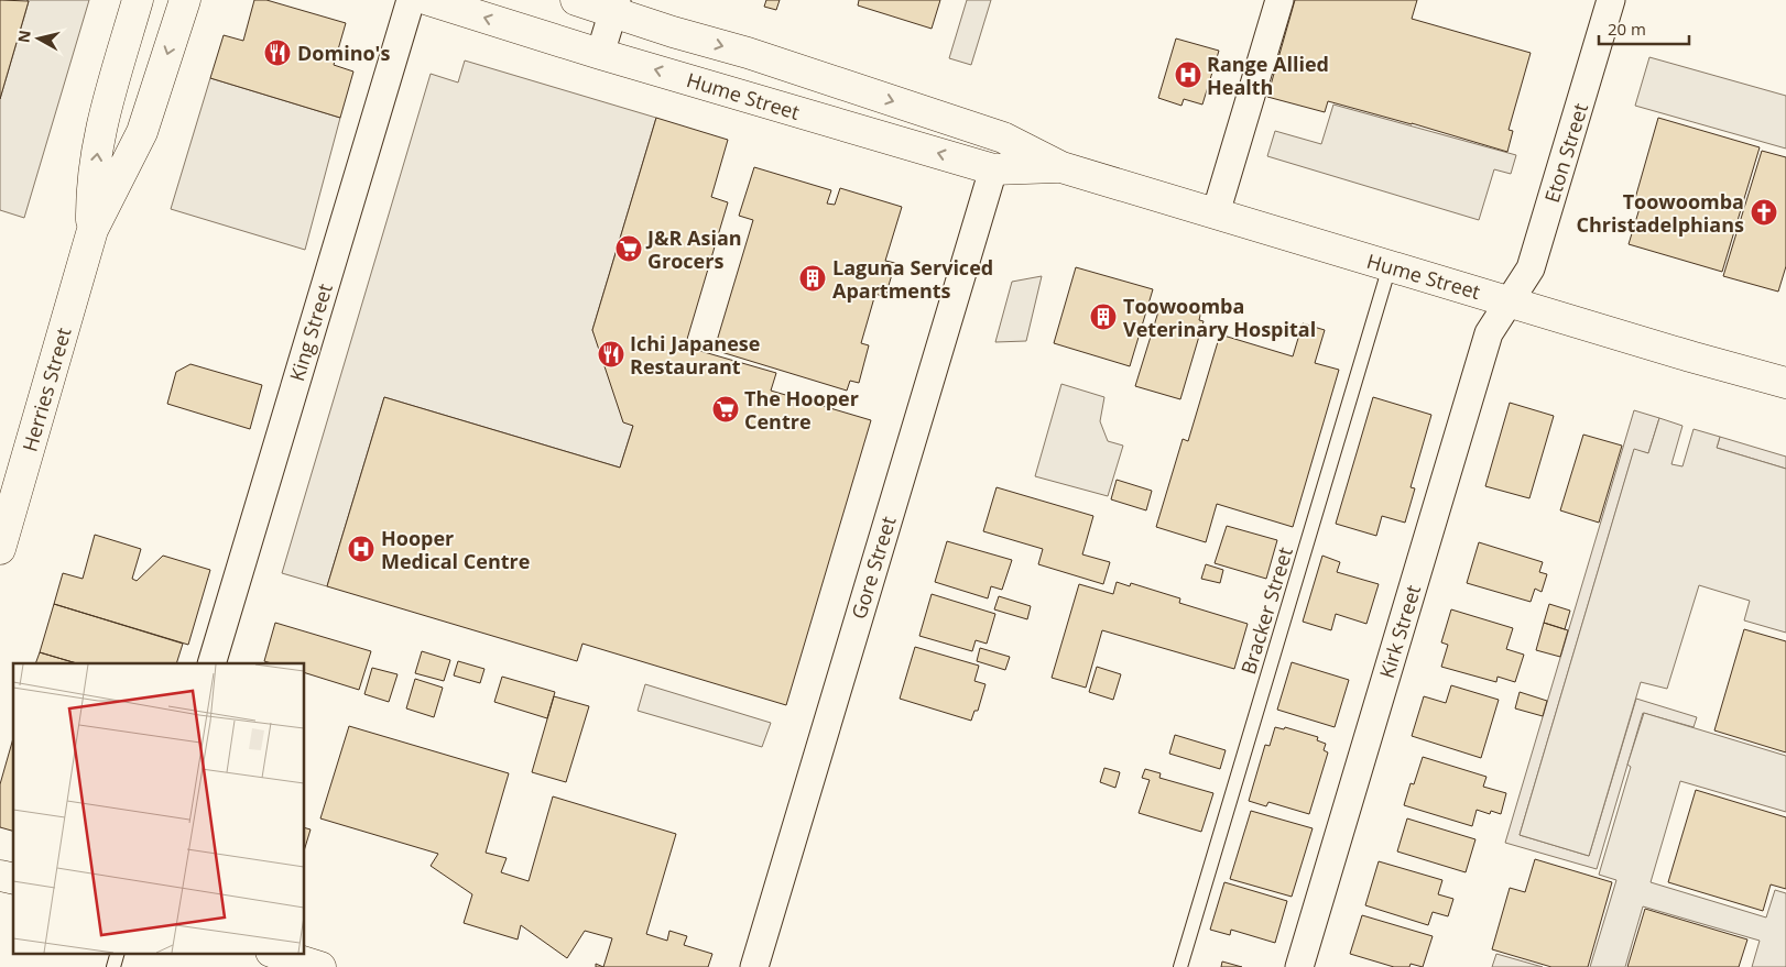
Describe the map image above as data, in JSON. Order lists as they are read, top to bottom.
{
  "streets": {
    "main road": ["Hume Street", "Herries Street"],
    "street": [
      "Eton Street",
      "King Street",
      "Gore Street",
      "Kirk Street"
    ],
    "lane": ["Bracker Street"]
  },
  "crossings": [
    ["Hume Street", "Eton Street"],
    ["Hume Street", "Gore Street"],
    ["Hume Street", "Bracker Street"],
    ["Hume Street", "Kirk Street"],
    ["Eton Street", "Kirk Street"]
  ],
  "places": {
    "restaurant": ["Domino's", "Ichi Japanese Restaurant"],
    "hospital": ["Range Allied Health", "Hooper Medical Centre"],
    "church": ["Toowoomba Christadelphians"],
    "supermarket": ["J&R Asian Grocers", "The Hooper Centre"],
    "building": ["Laguna Serviced Apartments", "Toowoomba Veterinary Hospital"]
  },
  "scale_bar": "20 m",
  "north": "left"
}
